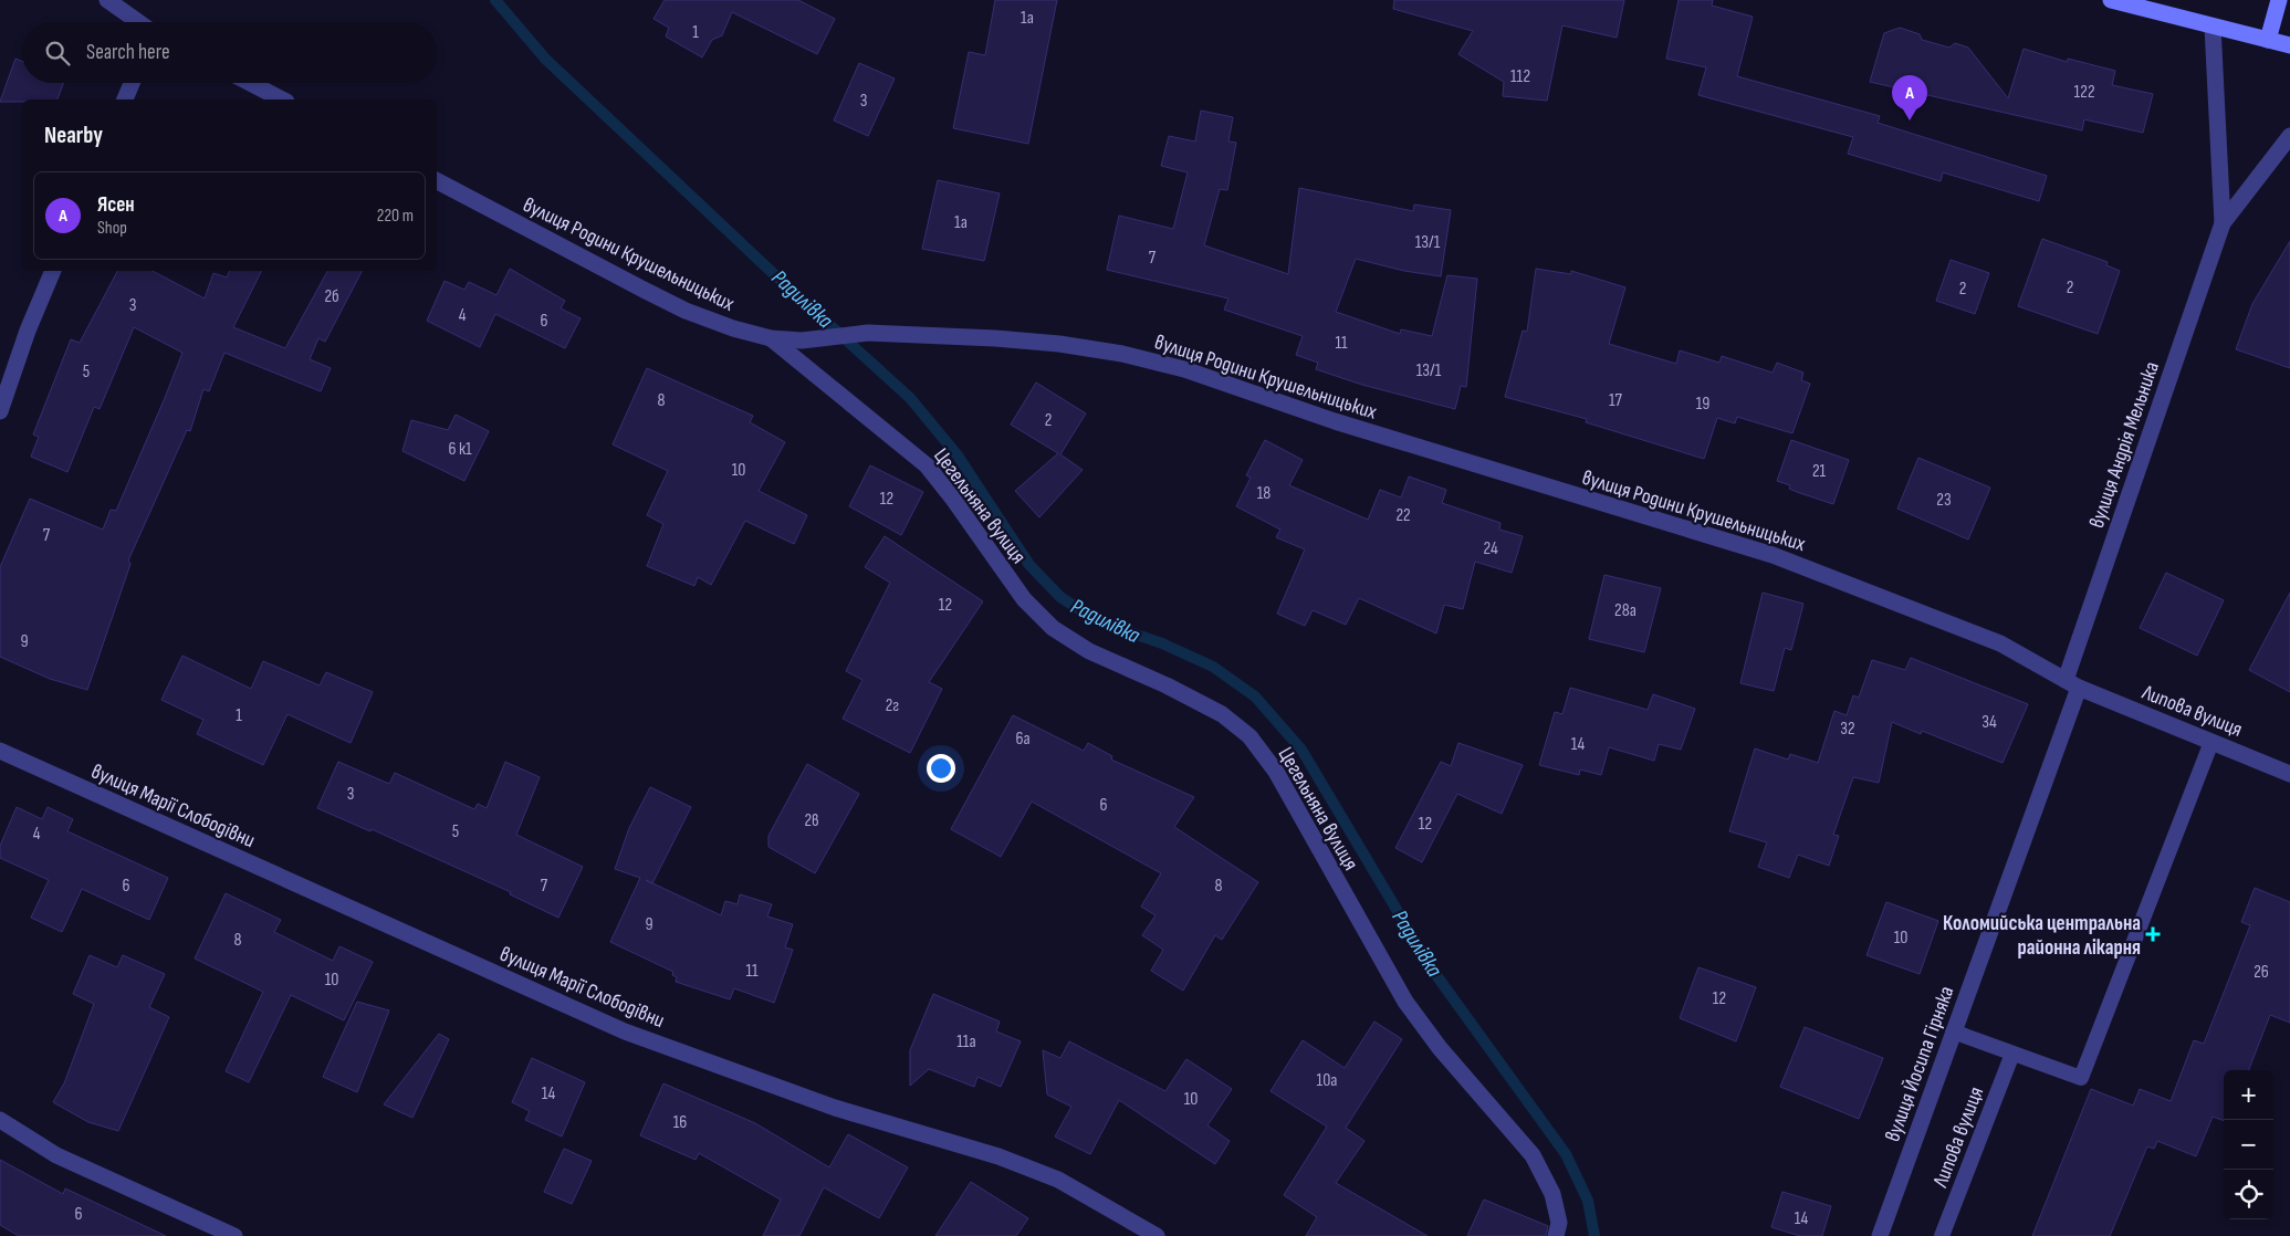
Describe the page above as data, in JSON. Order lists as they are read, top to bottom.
{
  "streets": {
    "street": [
      "вулиця Родини Крушельницьких",
      "вулиця Андрія Мельника",
      "Цегельняна вулиця",
      "Липова вулиця",
      "вулиця Марії Слободівни",
      "вулиця Йосипа Гірняка"
    ]
  },
  "crossings": [
    ["вулиця Родини Крушельницьких", "вулиця Андрія Мельника"],
    ["вулиця Родини Крушельницьких", "Цегельняна вулиця"],
    ["вулиця Родини Крушельницьких", "Липова вулиця"],
    ["вулиця Родини Крушельницьких", "вулиця Йосипа Гірняка"],
    ["вулиця Андрія Мельника", "Липова вулиця"],
    ["вулиця Андрія Мельника", "вулиця Йосипа Гірняка"],
    ["Липова вулиця", "вулиця Йосипа Гірняка"]
  ],
  "water": ["Радилівка"],
  "places": {
    "health": ["Коломийська центральна районна лікарня"]
  },
  "house_numbers": [
    "1а",
    "1",
    "112",
    "122",
    "3",
    "1а",
    "13/1",
    "7",
    "2",
    "2",
    "2б",
    "3",
    "4",
    "6",
    "11",
    "13/1",
    "5",
    "8",
    "17",
    "19",
    "2",
    "6 к1",
    "10",
    "21",
    "18",
    "12",
    "23",
    "22",
    "7",
    "24",
    "12",
    "28а",
    "9",
    "2г",
    "1",
    "34",
    "32",
    "6а",
    "14",
    "3",
    "6",
    "2в",
    "12",
    "5",
    "4",
    "6",
    "7",
    "8",
    "9",
    "10",
    "8",
    "11",
    "26",
    "10",
    "12",
    "11а",
    "10а",
    "14",
    "10",
    "16",
    "6",
    "14"
  ],
  "page": {
    "search": "Search here",
    "pins": "A",
    "heading": "Nearby",
    "list": [
      {
        "mark": "A",
        "name": "Ясен",
        "note": "Shop",
        "value": "220 m"
      }
    ],
    "map_buttons": ["+", "−"]
  }
}
